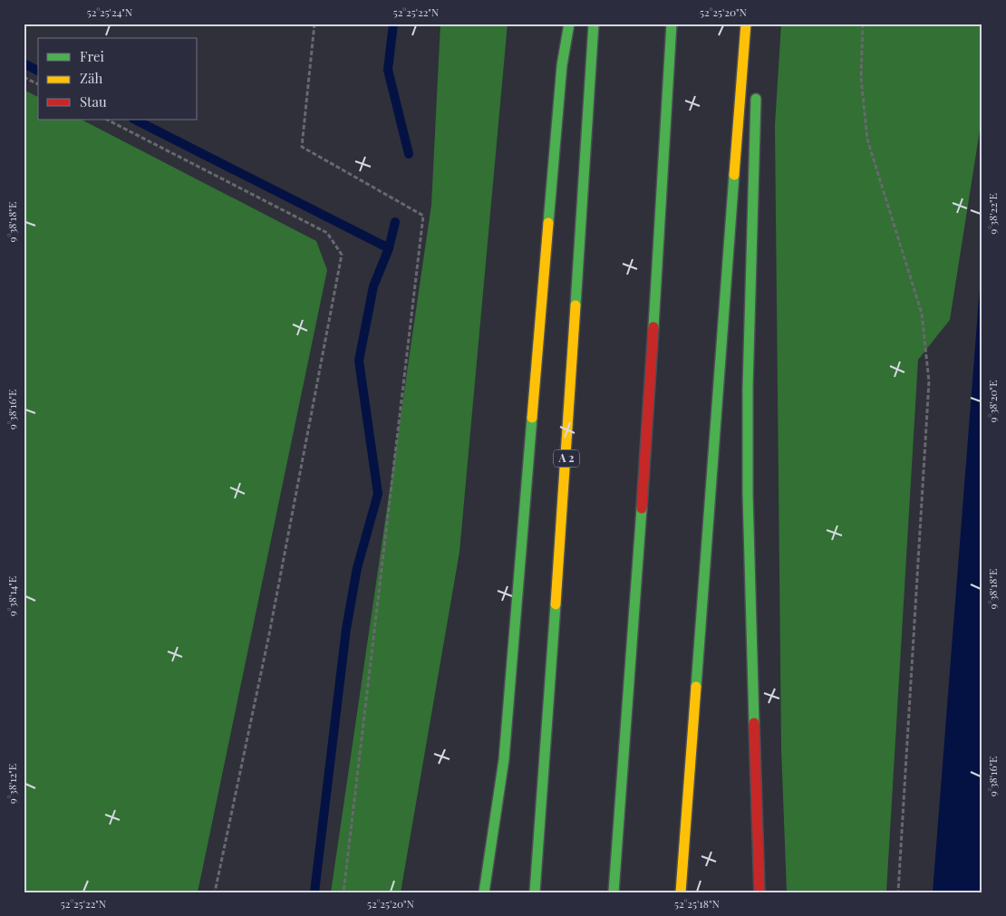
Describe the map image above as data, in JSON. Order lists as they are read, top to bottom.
{
  "streets": {
    "highway": ["A 2"]
  },
  "legend": ["Frei", "Zäh", "Stau"],
  "coordinates": [
    "52°25'24\"N",
    "52°25'22\"N",
    "52°25'20\"N",
    "9°38'22\"E",
    "9°38'18\"E",
    "9°38'20\"E",
    "9°38'16\"E",
    "9°38'14\"E",
    "9°38'12\"E",
    "52°25'18\"N"
  ]
}
